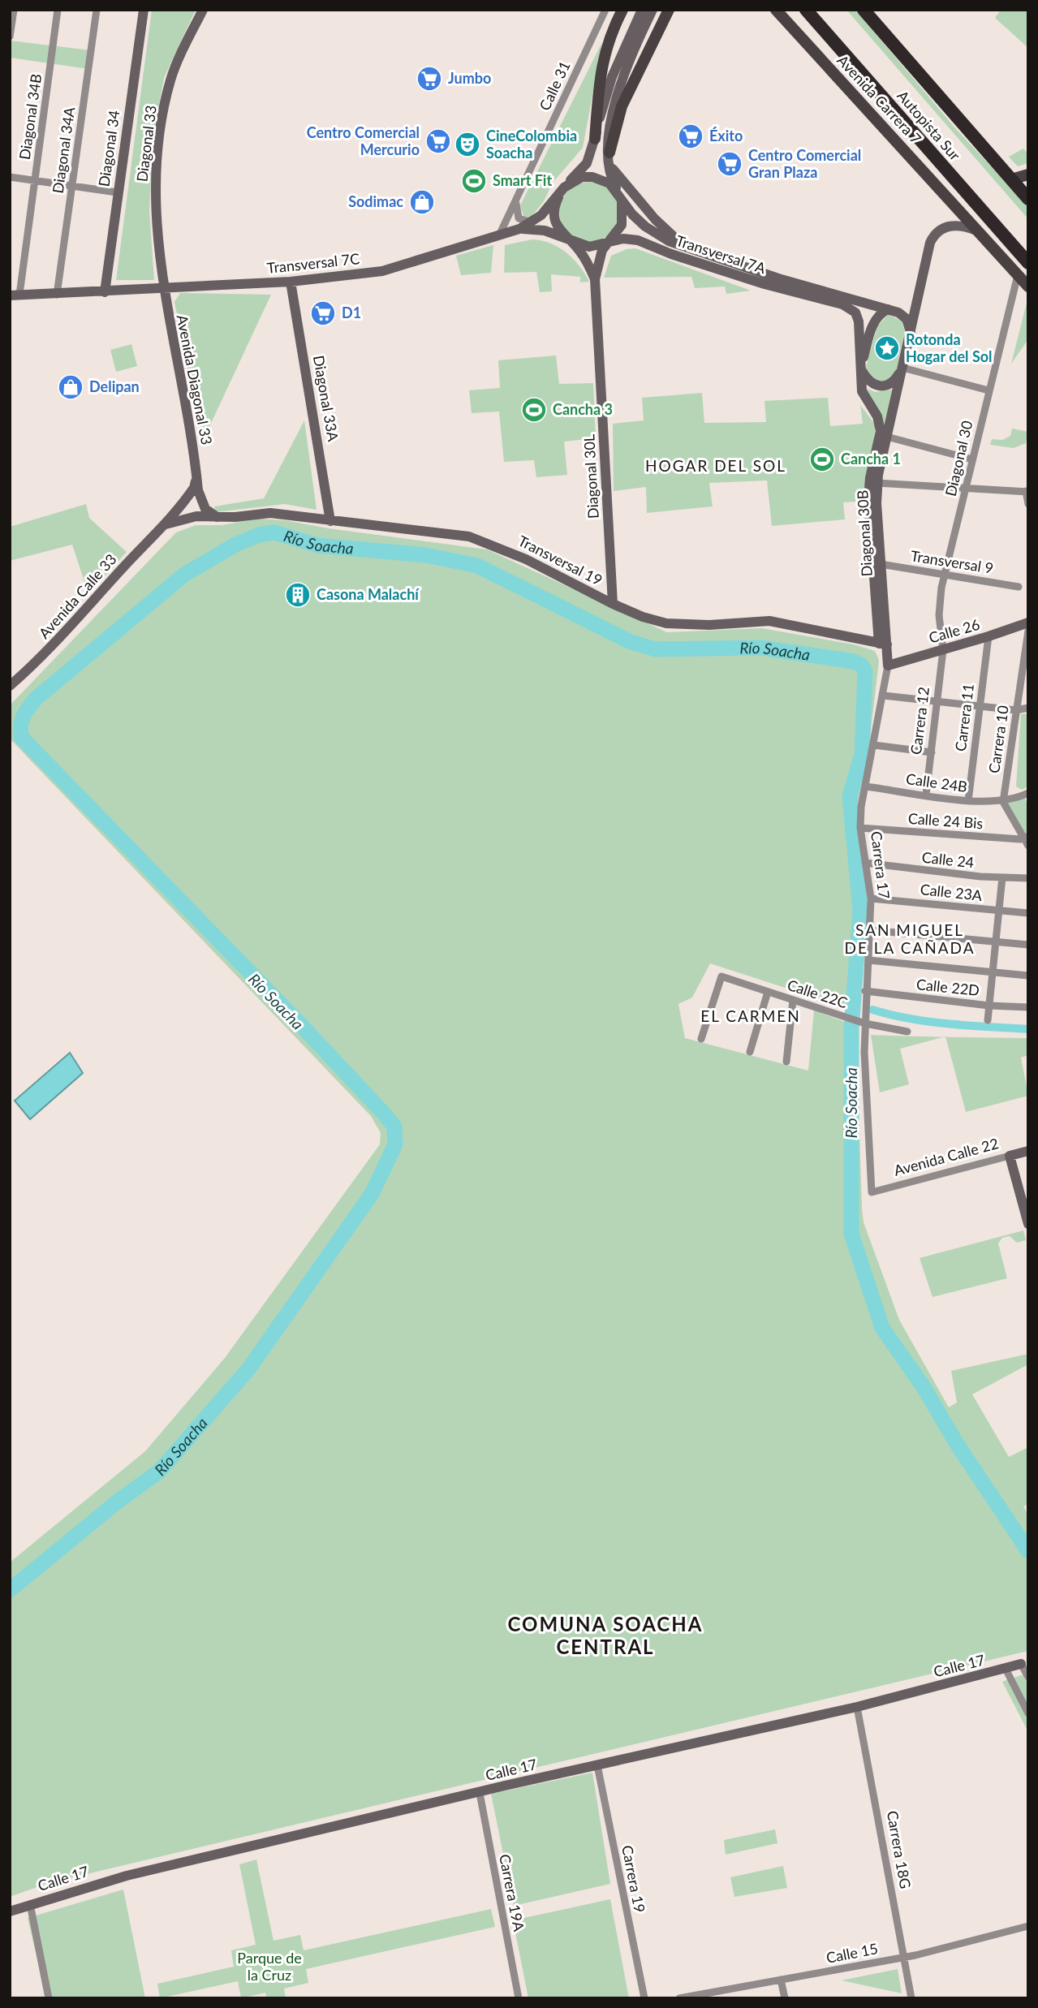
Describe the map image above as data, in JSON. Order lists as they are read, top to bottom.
{
  "streets": {
    "highway": ["Autopista Sur"],
    "main road": [
      "Avenida Carrera 7",
      "Diagonal 33",
      "Diagonal 34",
      "Transversal 7A",
      "Transversal 7C",
      "Avenida Diagonal 33",
      "Diagonal 33A",
      "Diagonal 30L",
      "Diagonal 30B",
      "Transversal 19",
      "Avenida Calle 33",
      "Calle 26",
      "Carrera 17",
      "Avenida Calle 22",
      "Calle 17"
    ],
    "street": [
      "Calle 31",
      "Diagonal 34B",
      "Diagonal 34A",
      "Diagonal 30",
      "Transversal 9",
      "Carrera 11",
      "Carrera 12",
      "Carrera 10",
      "Calle 24B",
      "Calle 24 Bis",
      "Calle 24",
      "Calle 23A",
      "Calle 22D",
      "Calle 22C",
      "Carrera 18G",
      "Carrera 19",
      "Carrera 19A",
      "Calle 15"
    ]
  },
  "crossings": [
    ["Calle 31", "Transversal 7C"],
    ["Avenida Carrera 7", "Diagonal 30"],
    ["Avenida Carrera 7", "Diagonal 30B"],
    ["Diagonal 33", "Transversal 7C"],
    ["Diagonal 33", "Avenida Diagonal 33"],
    ["Diagonal 34", "Transversal 7C"],
    ["Transversal 7A", "Transversal 7C"],
    ["Transversal 7C", "Avenida Diagonal 33"],
    ["Transversal 7C", "Diagonal 33A"],
    ["Avenida Diagonal 33", "Transversal 19"],
    ["Avenida Diagonal 33", "Avenida Calle 33"],
    ["Diagonal 33A", "Transversal 19"],
    ["Diagonal 30", "Transversal 9"],
    ["Diagonal 30", "Calle 26"],
    ["Diagonal 30", "Carrera 12"],
    ["Diagonal 30L", "Transversal 19"],
    ["Diagonal 30B", "Transversal 19"],
    ["Diagonal 30B", "Transversal 9"],
    ["Diagonal 30B", "Carrera 17"],
    ["Transversal 19", "Avenida Calle 33"],
    ["Transversal 19", "Carrera 17"],
    ["Calle 26", "Carrera 11"],
    ["Calle 26", "Carrera 12"],
    ["Calle 26", "Carrera 17"],
    ["Carrera 11", "Calle 24B"],
    ["Carrera 12", "Calle 24B"],
    ["Carrera 10", "Calle 24B"],
    ["Calle 24B", "Carrera 17"],
    ["Calle 24 Bis", "Carrera 17"],
    ["Calle 24", "Carrera 17"],
    ["Carrera 17", "Calle 23A"],
    ["Carrera 17", "Calle 22D"],
    ["Carrera 17", "Calle 22C"],
    ["Carrera 17", "Avenida Calle 22"],
    ["Calle 17", "Carrera 18G"],
    ["Calle 17", "Carrera 19"],
    ["Calle 17", "Carrera 19A"],
    ["Carrera 18G", "Calle 15"]
  ],
  "districts": [
    "HOGAR DEL SOL",
    "SAN MIGUEL DE LA CAÑADA",
    "EL CARMEN",
    "COMUNA SOACHA CENTRAL"
  ],
  "water": ["Río Soacha"],
  "parks": ["Parque de la Cruz"],
  "places": {
    "supermarket": [
      "Jumbo",
      "Éxito",
      "Centro Comercial Mercurio",
      "Centro Comercial Gran Plaza",
      "D1"
    ],
    "theatre": ["CineColombia Soacha"],
    "sports": ["Smart Fit", "Cancha 3", "Cancha 1"],
    "shop": ["Sodimac", "Delipan"],
    "place": ["Rotonda Hogar del Sol"],
    "building": ["Casona Malachí"]
  }
}
